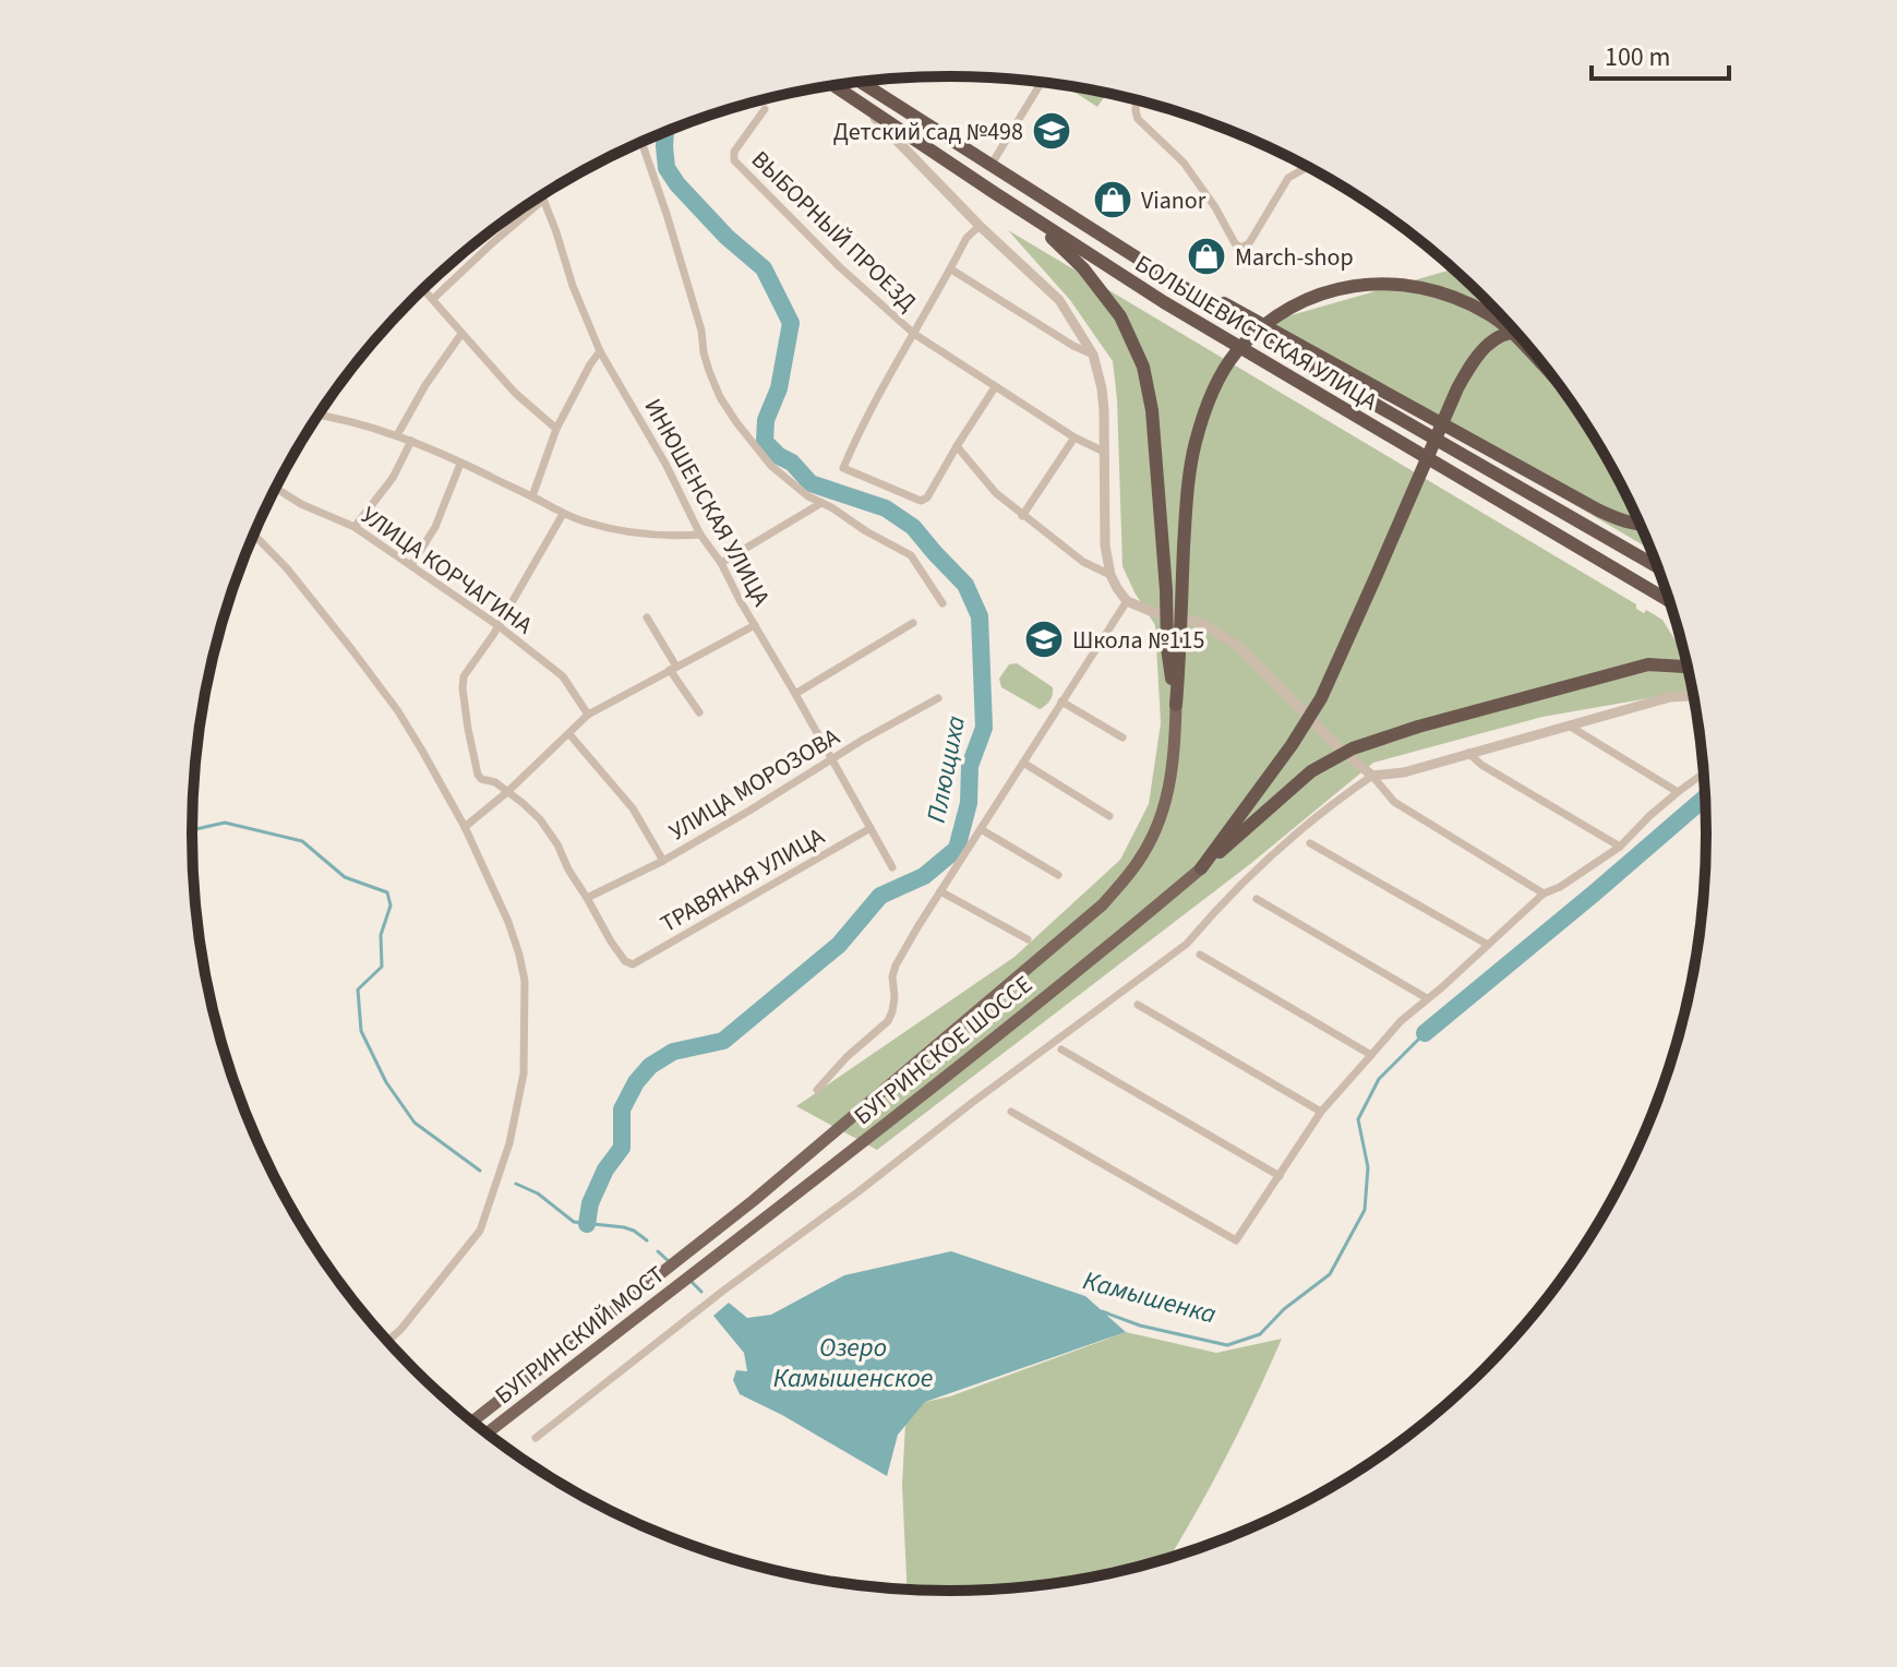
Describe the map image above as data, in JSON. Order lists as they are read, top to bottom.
{
  "streets": {
    "highway": ["БОЛЬШЕВИСТСКАЯ УЛИЦА"],
    "main road": ["БУГРИНСКОЕ ШОССЕ", "БУГРИНСКИЙ МОСТ"],
    "street": [
      "ВЫБОРНЫЙ ПРОЕЗД",
      "ИНЮШЕНСКАЯ УЛИЦА",
      "УЛИЦА КОРЧАГИНА",
      "УЛИЦА МОРОЗОВА",
      "ТРАВЯНАЯ УЛИЦА"
    ]
  },
  "crossings": [
    ["ИНЮШЕНСКАЯ УЛИЦА", "УЛИЦА МОРОЗОВА"],
    ["ИНЮШЕНСКАЯ УЛИЦА", "ТРАВЯНАЯ УЛИЦА"],
    ["УЛИЦА МОРОЗОВА", "ТРАВЯНАЯ УЛИЦА"],
    ["БУГРИНСКОЕ ШОССЕ", "БУГРИНСКИЙ МОСТ"]
  ],
  "water": ["Плющиха", "Камышенка", "Озеро Камышенское"],
  "places": {
    "school or university": ["Детский сад №498", "Школа №115"],
    "shop": ["Vianor", "March-shop"]
  },
  "scale_bar": "100 m"
}
